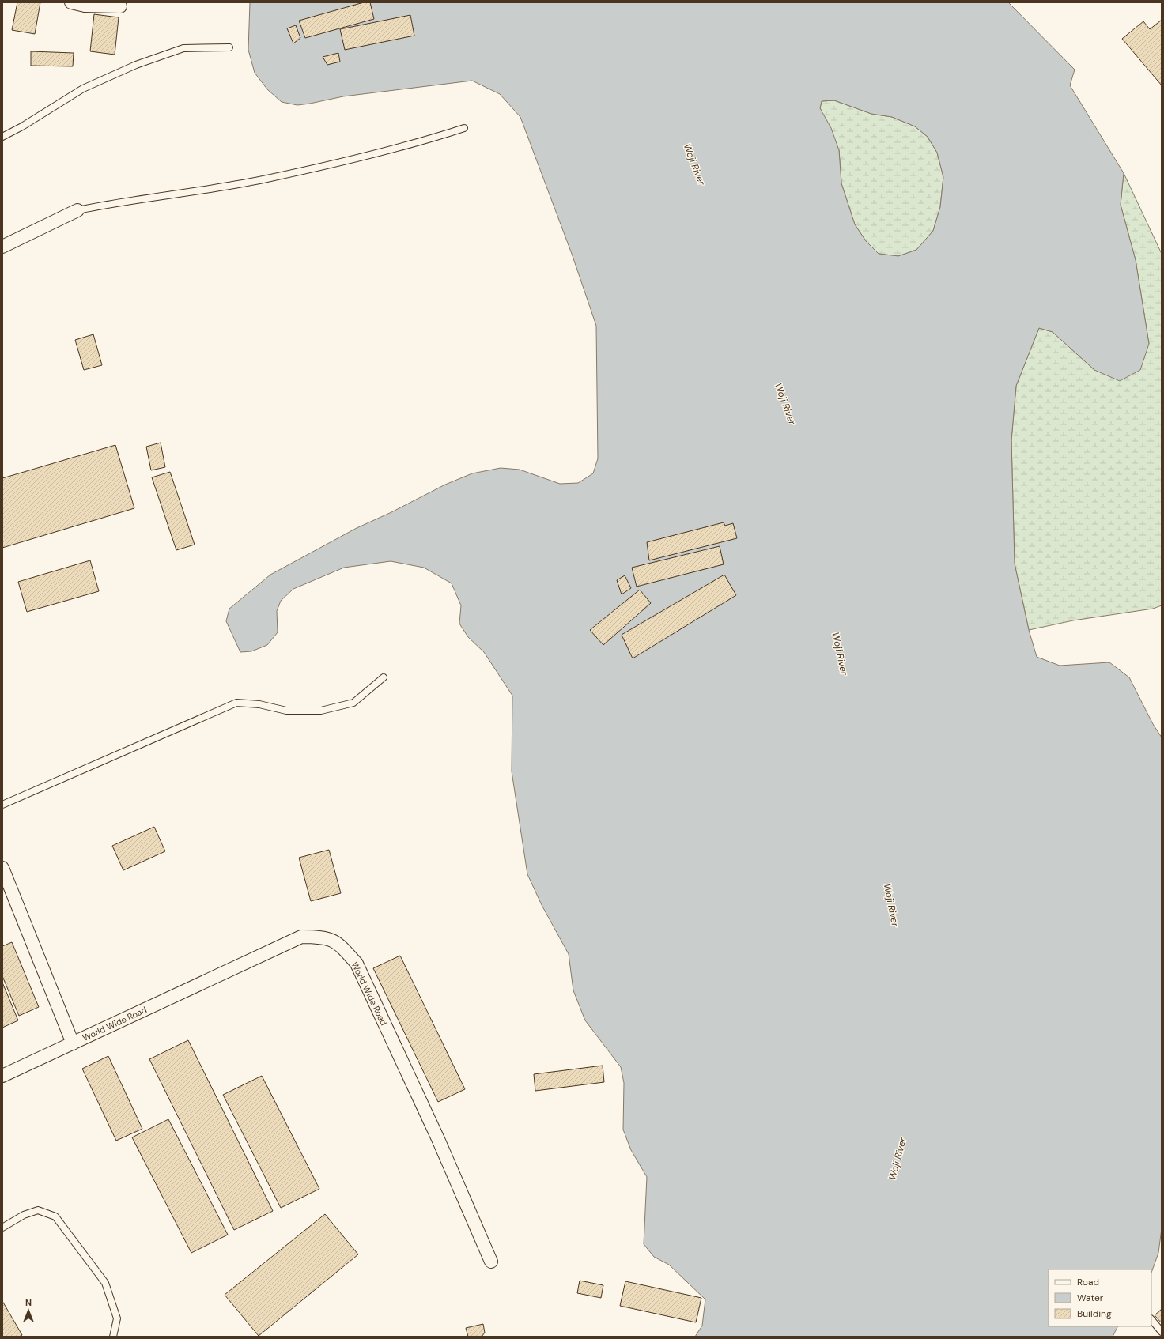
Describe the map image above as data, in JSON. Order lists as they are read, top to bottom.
{
  "streets": {
    "street": ["World Wide Road"]
  },
  "water": ["Woji River"],
  "legend": ["Road", "Water", "Building"],
  "north": "top"
}
